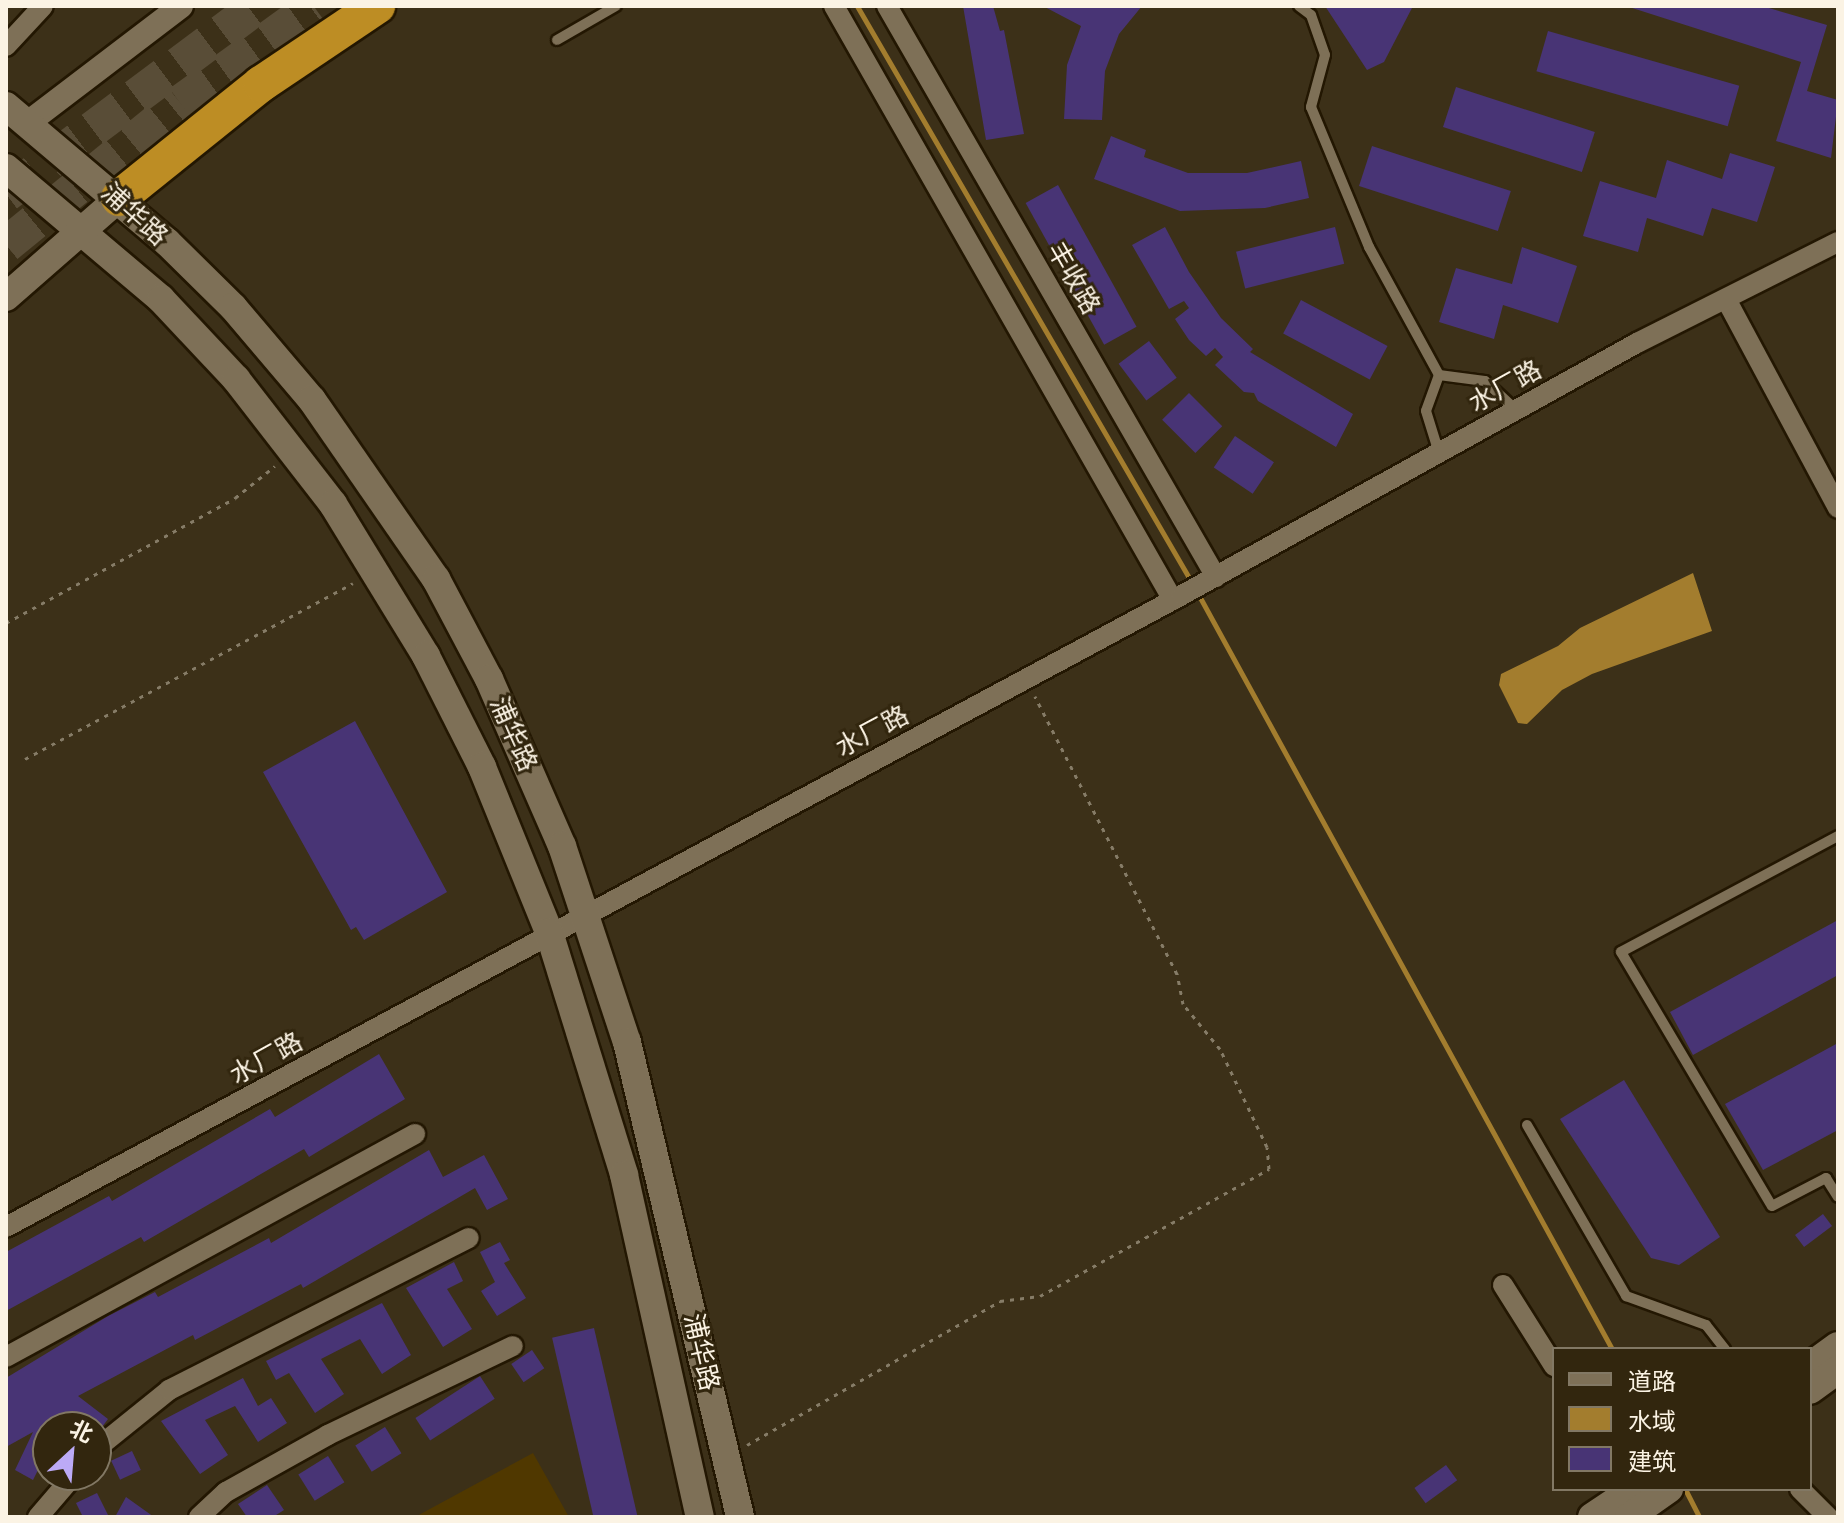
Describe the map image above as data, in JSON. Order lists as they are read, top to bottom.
{
  "streets": {
    "main road": ["浦华路"],
    "street": ["丰收路", "水厂路"]
  },
  "crossings": [
    ["浦华路", "水厂路"],
    ["丰收路", "水厂路"]
  ],
  "legend": ["道路", "水域", "建筑"],
  "north": "top right"
}
